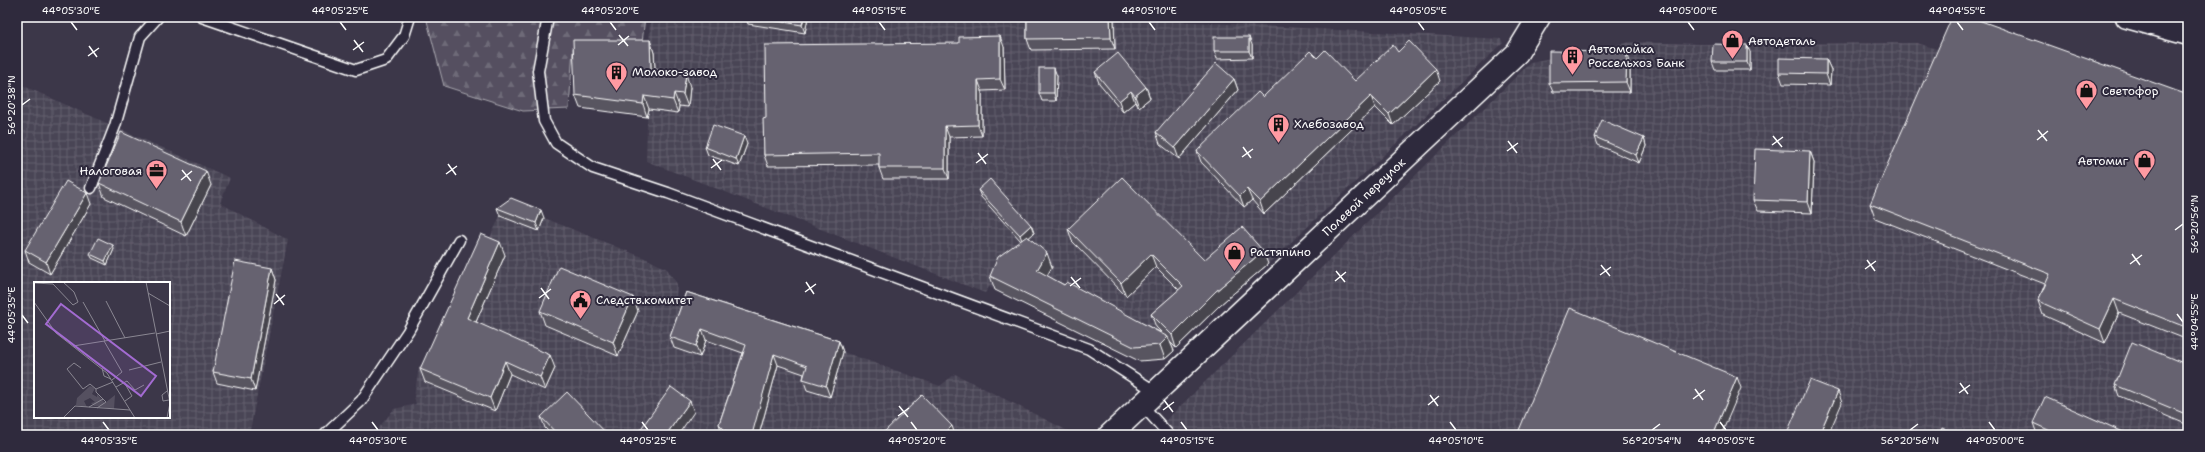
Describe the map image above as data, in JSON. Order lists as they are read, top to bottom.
{
  "streets": {
    "street": ["Полевой переулок"]
  },
  "places": {
    "shop": [
      "Автодеталь",
      "Светофор",
      "Автомиг",
      "Растяпино"
    ],
    "building": ["Автомойка Россельхоз Банк", "Молоко-завод", "Хлебозавод"],
    "office": ["Налоговая"],
    "public building": ["Следств.комитет"]
  },
  "coordinates": [
    "44°05'30\"E",
    "44°05'25\"E",
    "44°05'20\"E",
    "44°05'15\"E",
    "44°05'10\"E",
    "44°05'05\"E",
    "44°05'00\"E",
    "44°04'55\"E",
    "56°20'38\"N",
    "56°20'56\"N",
    "44°05'35\"E",
    "56°20'54\"N"
  ]
}
